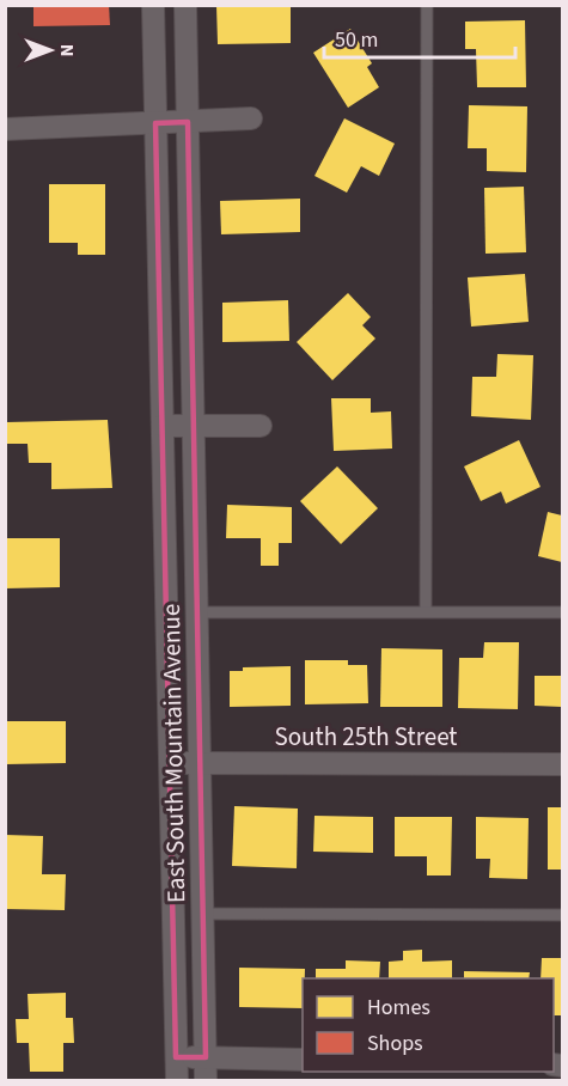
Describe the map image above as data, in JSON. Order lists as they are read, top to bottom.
{
  "streets": {
    "street": ["South 25th Street", "East South Mountain Avenue"]
  },
  "crossings": [
    ["South 25th Street", "East South Mountain Avenue"]
  ],
  "legend": ["Homes", "Shops"],
  "scale_bar": "50 m",
  "north": "right"
}
